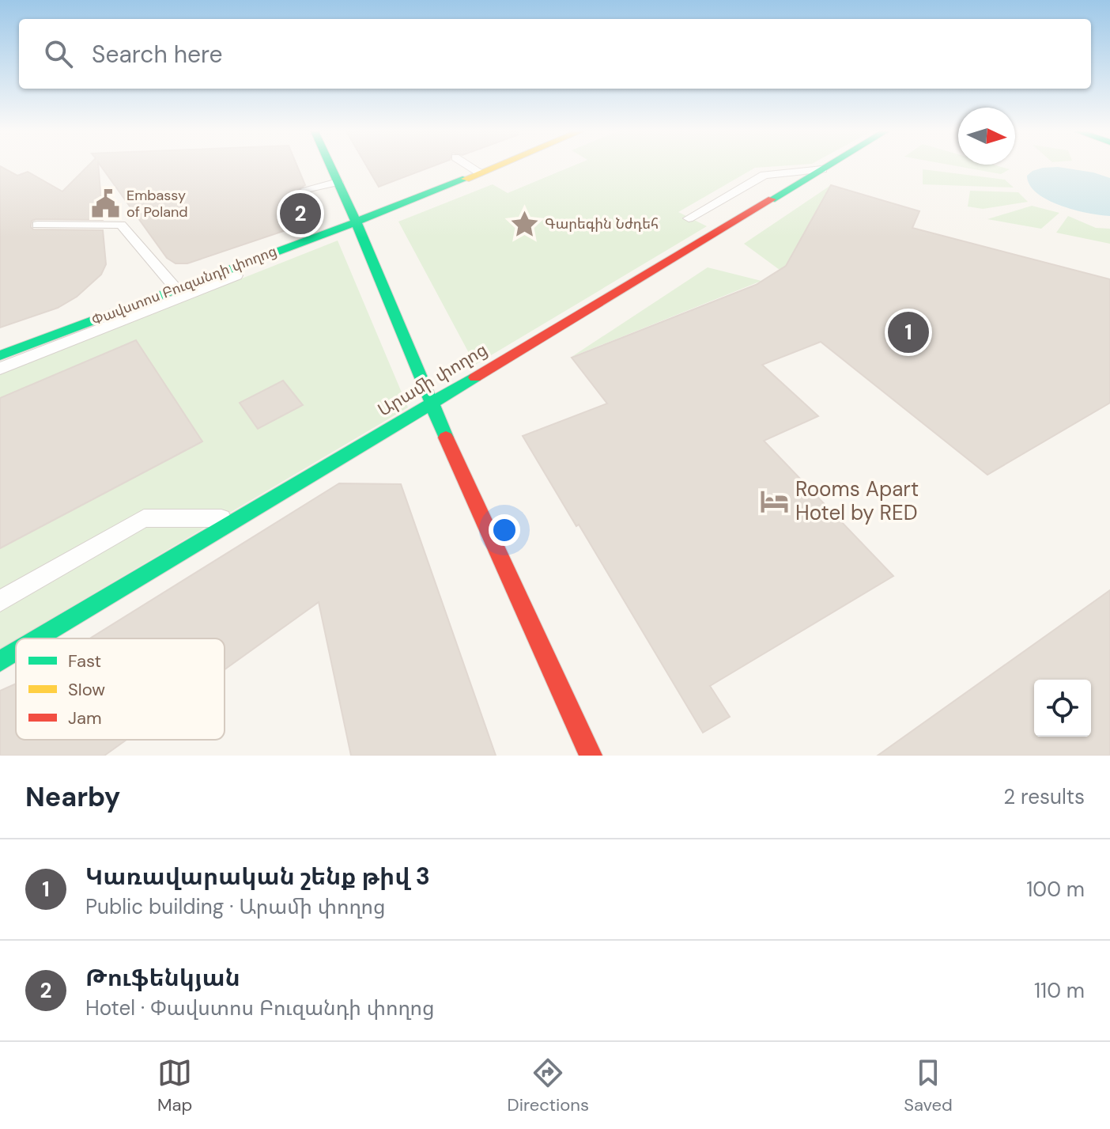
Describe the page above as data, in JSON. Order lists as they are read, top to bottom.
{
  "streets": {
    "street": ["Փավստոս Բուզանդի փողոց", "Արամի փողոց"]
  },
  "places": {
    "public building": ["Embassy of Poland"],
    "place": ["Գարեգին Նժդեհ"],
    "hotel": ["Rooms Apart Hotel by RED"]
  },
  "legend": ["Fast", "Slow", "Jam"],
  "north": "right",
  "page": {
    "search": "Search here",
    "pins": ["2", "1"],
    "heading": ["Nearby", "2 results"],
    "list": [
      {
        "mark": "1",
        "name": "Կառավարական շենք թիվ 3",
        "note": "Public building · Արամի փողոց",
        "value": "100 m"
      },
      {
        "mark": "2",
        "name": "Թուֆենկյան",
        "note": "Hotel · Փավստոս Բուզանդի փողոց",
        "value": "110 m"
      }
    ],
    "nav": ["Map", "Directions", "Saved"]
  }
}
